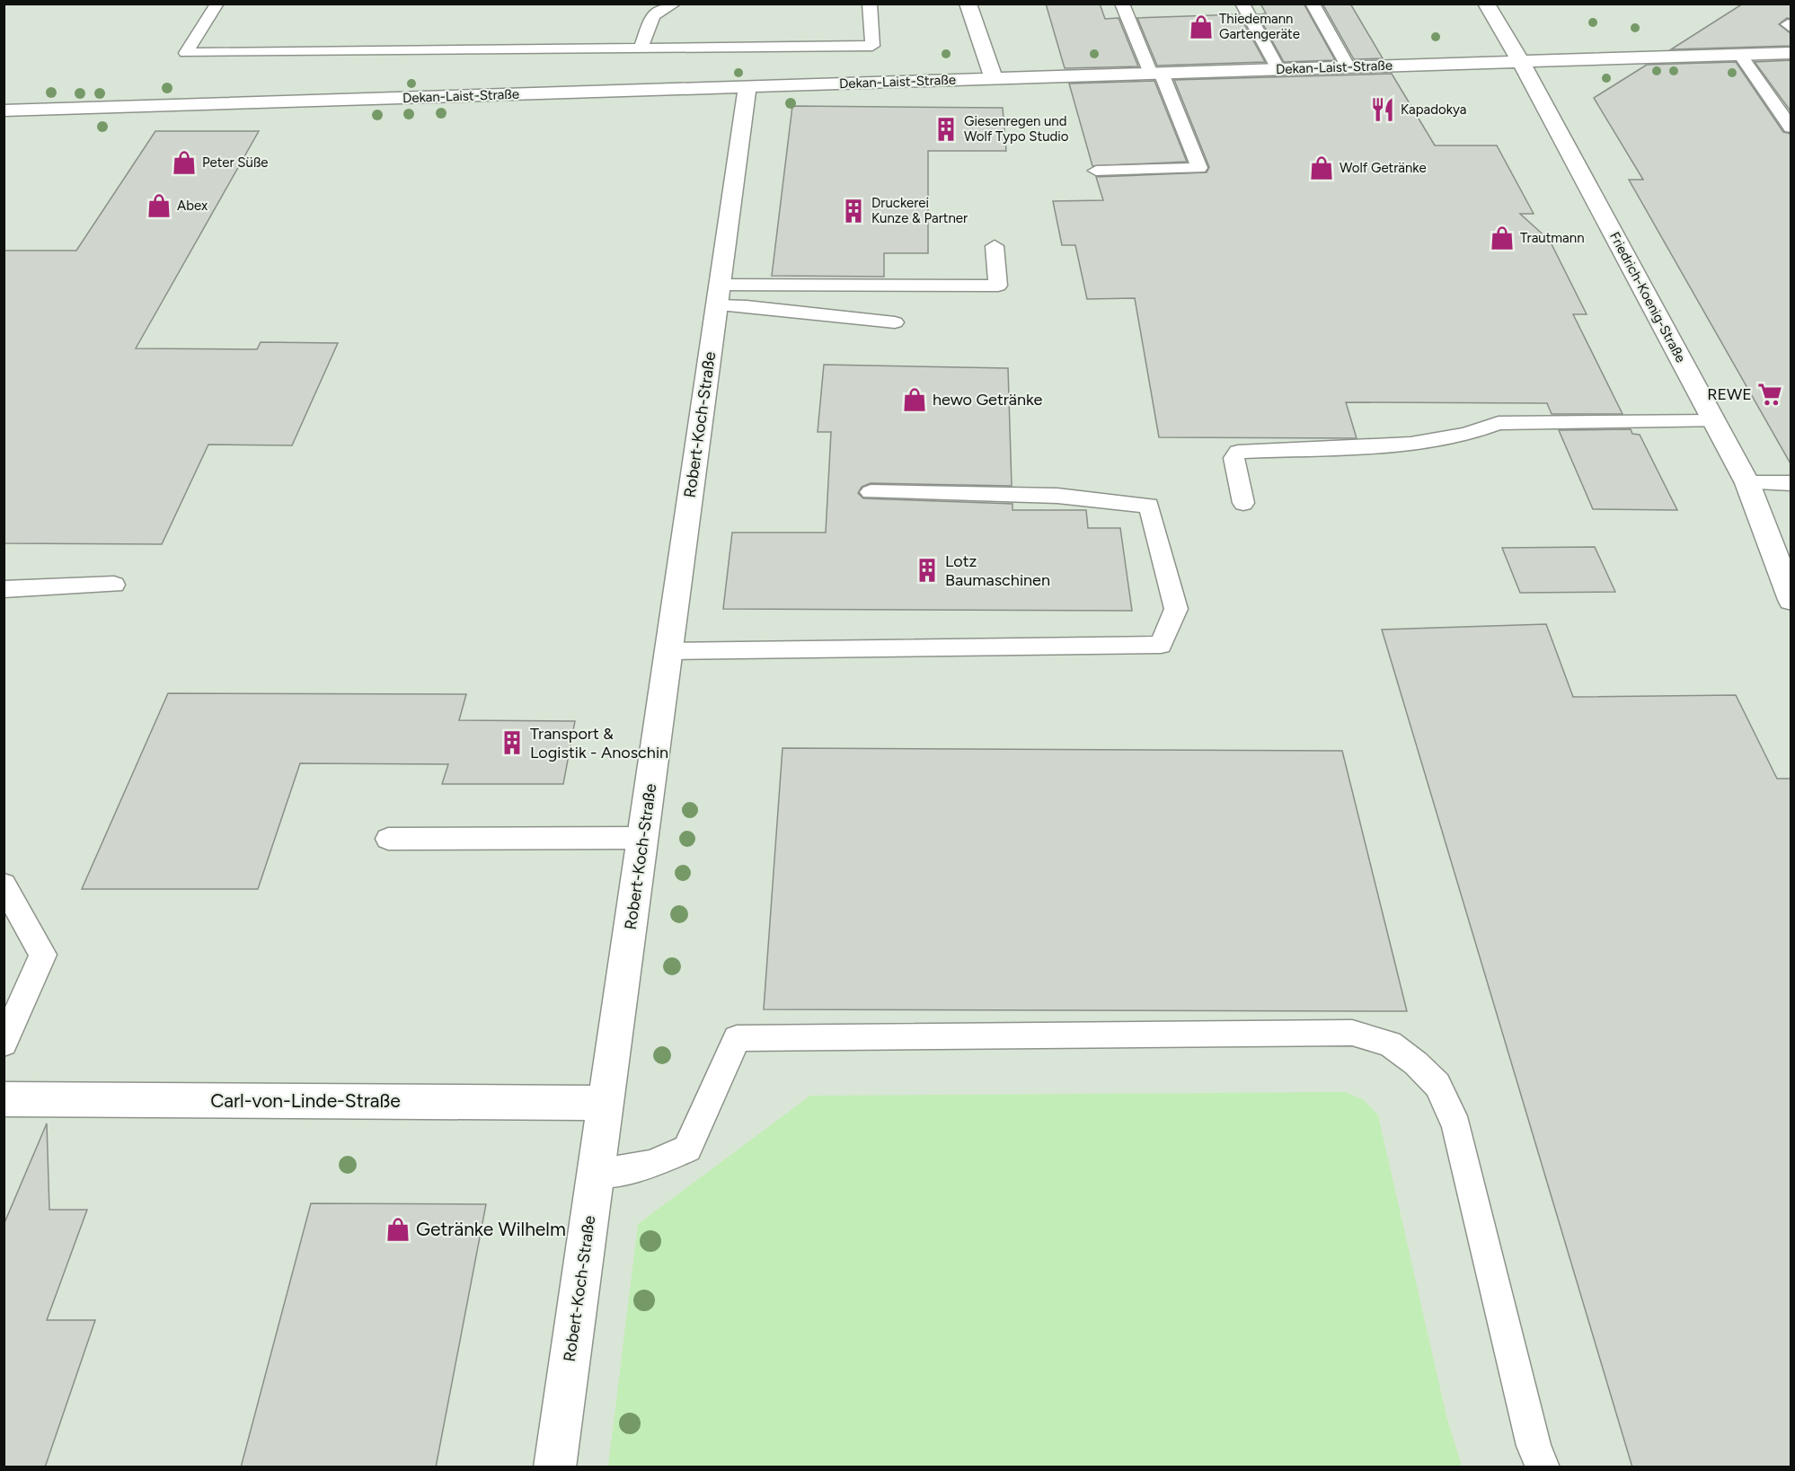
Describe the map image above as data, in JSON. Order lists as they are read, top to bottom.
{
  "streets": {
    "street": [
      "Dekan-Laist-Straße",
      "Friedrich-Koenig-Straße",
      "Robert-Koch-Straße",
      "Carl-von-Linde-Straße"
    ]
  },
  "crossings": [
    ["Dekan-Laist-Straße", "Friedrich-Koenig-Straße"],
    ["Dekan-Laist-Straße", "Robert-Koch-Straße"],
    ["Robert-Koch-Straße", "Carl-von-Linde-Straße"]
  ],
  "places": {
    "shop": [
      "Thiedemann Gartengeräte",
      "Peter Süße",
      "Wolf Getränke",
      "Abex",
      "Trautmann",
      "hewo Getränke",
      "Getränke Wilhelm"
    ],
    "restaurant": ["Kapadokya"],
    "building": [
      "Giesenregen und Wolf Typo Studio",
      "Druckerei Kunze & Partner",
      "Lotz Baumaschinen",
      "Transport & Logistik - Anoschin"
    ],
    "supermarket": ["REWE"]
  }
}
